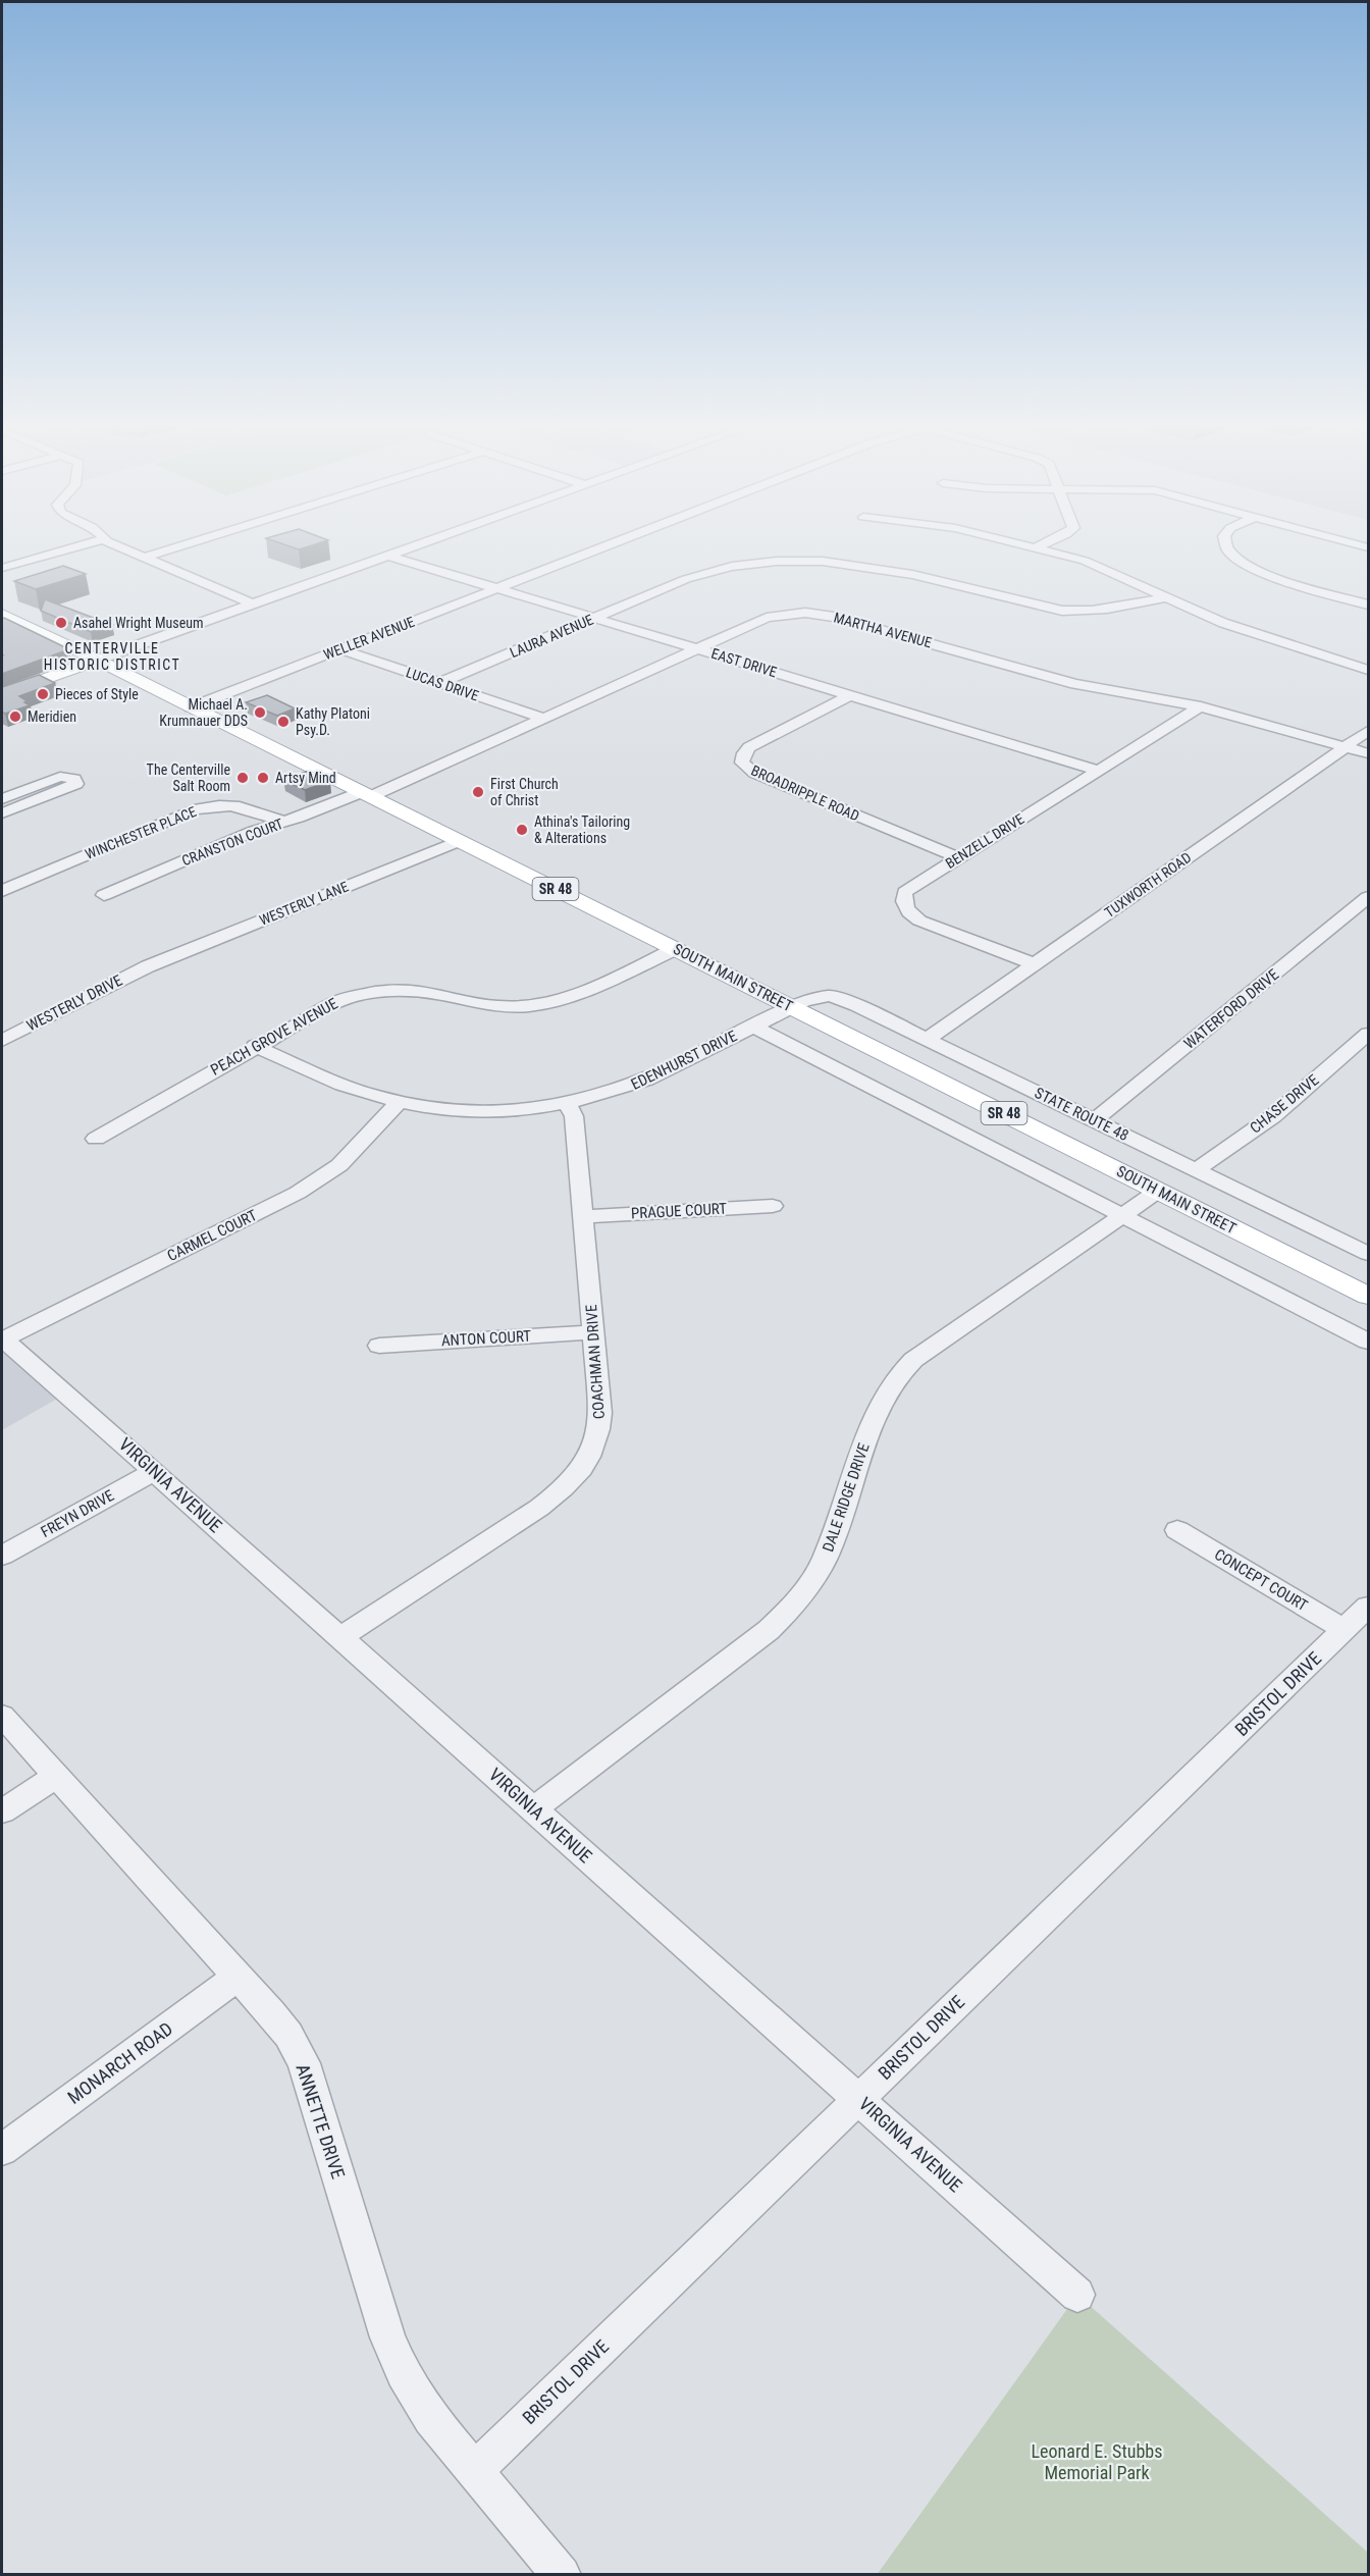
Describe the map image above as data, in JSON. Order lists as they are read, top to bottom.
{
  "streets": {
    "main road": ["SR 48", "SOUTH MAIN STREET"],
    "street": [
      "MARTHA AVENUE",
      "LAURA AVENUE",
      "WELLER AVENUE",
      "EAST DRIVE",
      "LUCAS DRIVE",
      "BROADRIPPLE ROAD",
      "WINCHESTER PLACE",
      "BENZELL DRIVE",
      "CRANSTON COURT",
      "TUXWORTH ROAD",
      "WESTERLY LANE",
      "WESTERLY DRIVE",
      "WATERFORD DRIVE",
      "PEACH GROVE AVENUE",
      "EDENHURST DRIVE",
      "CHASE DRIVE",
      "STATE ROUTE 48",
      "PRAGUE COURT",
      "CARMEL COURT",
      "ANTON COURT",
      "COACHMAN DRIVE",
      "VIRGINIA AVENUE",
      "DALE RIDGE DRIVE",
      "FREYN DRIVE",
      "CONCEPT COURT",
      "BRISTOL DRIVE",
      "MONARCH ROAD",
      "ANNETTE DRIVE"
    ]
  },
  "crossings": [
    ["MARTHA AVENUE", "EAST DRIVE"],
    ["MARTHA AVENUE", "LUCAS DRIVE"],
    ["MARTHA AVENUE", "BENZELL DRIVE"],
    ["MARTHA AVENUE", "CRANSTON COURT"],
    ["MARTHA AVENUE", "TUXWORTH ROAD"],
    ["MARTHA AVENUE", "SOUTH MAIN STREET"],
    ["LAURA AVENUE", "EAST DRIVE"],
    ["LAURA AVENUE", "LUCAS DRIVE"],
    ["WELLER AVENUE", "EAST DRIVE"],
    ["WELLER AVENUE", "LUCAS DRIVE"],
    ["WELLER AVENUE", "SOUTH MAIN STREET"],
    ["EAST DRIVE", "BROADRIPPLE ROAD"],
    ["EAST DRIVE", "BENZELL DRIVE"],
    ["BROADRIPPLE ROAD", "BENZELL DRIVE"],
    ["WINCHESTER PLACE", "CRANSTON COURT"],
    ["BENZELL DRIVE", "TUXWORTH ROAD"],
    ["CRANSTON COURT", "SOUTH MAIN STREET"],
    ["TUXWORTH ROAD", "STATE ROUTE 48"],
    ["SR 48", "SOUTH MAIN STREET"],
    ["WESTERLY LANE", "SOUTH MAIN STREET"],
    ["WESTERLY LANE", "WESTERLY DRIVE"],
    ["SOUTH MAIN STREET", "PEACH GROVE AVENUE"],
    ["SOUTH MAIN STREET", "EDENHURST DRIVE"],
    ["SOUTH MAIN STREET", "STATE ROUTE 48"],
    ["SOUTH MAIN STREET", "DALE RIDGE DRIVE"],
    ["WATERFORD DRIVE", "STATE ROUTE 48"],
    ["PEACH GROVE AVENUE", "EDENHURST DRIVE"],
    ["EDENHURST DRIVE", "STATE ROUTE 48"],
    ["EDENHURST DRIVE", "CARMEL COURT"],
    ["EDENHURST DRIVE", "COACHMAN DRIVE"],
    ["CHASE DRIVE", "STATE ROUTE 48"],
    ["PRAGUE COURT", "COACHMAN DRIVE"],
    ["CARMEL COURT", "VIRGINIA AVENUE"],
    ["ANTON COURT", "COACHMAN DRIVE"],
    ["COACHMAN DRIVE", "VIRGINIA AVENUE"],
    ["VIRGINIA AVENUE", "DALE RIDGE DRIVE"],
    ["VIRGINIA AVENUE", "FREYN DRIVE"],
    ["VIRGINIA AVENUE", "BRISTOL DRIVE"],
    ["CONCEPT COURT", "BRISTOL DRIVE"],
    ["BRISTOL DRIVE", "ANNETTE DRIVE"],
    ["MONARCH ROAD", "ANNETTE DRIVE"]
  ],
  "districts": ["CENTERVILLE HISTORIC DISTRICT"],
  "parks": ["Leonard E. Stubbs Memorial Park"],
  "places": [
    "Asahel Wright Museum",
    "Pieces of Style",
    "Michael A. Krumnauer DDS",
    "Meridien",
    "Kathy Platoni Psy.D.",
    "The Centerville Salt Room",
    "Artsy Mind",
    "First Church of Christ",
    "Athina's Tailoring & Alterations"
  ]
}
